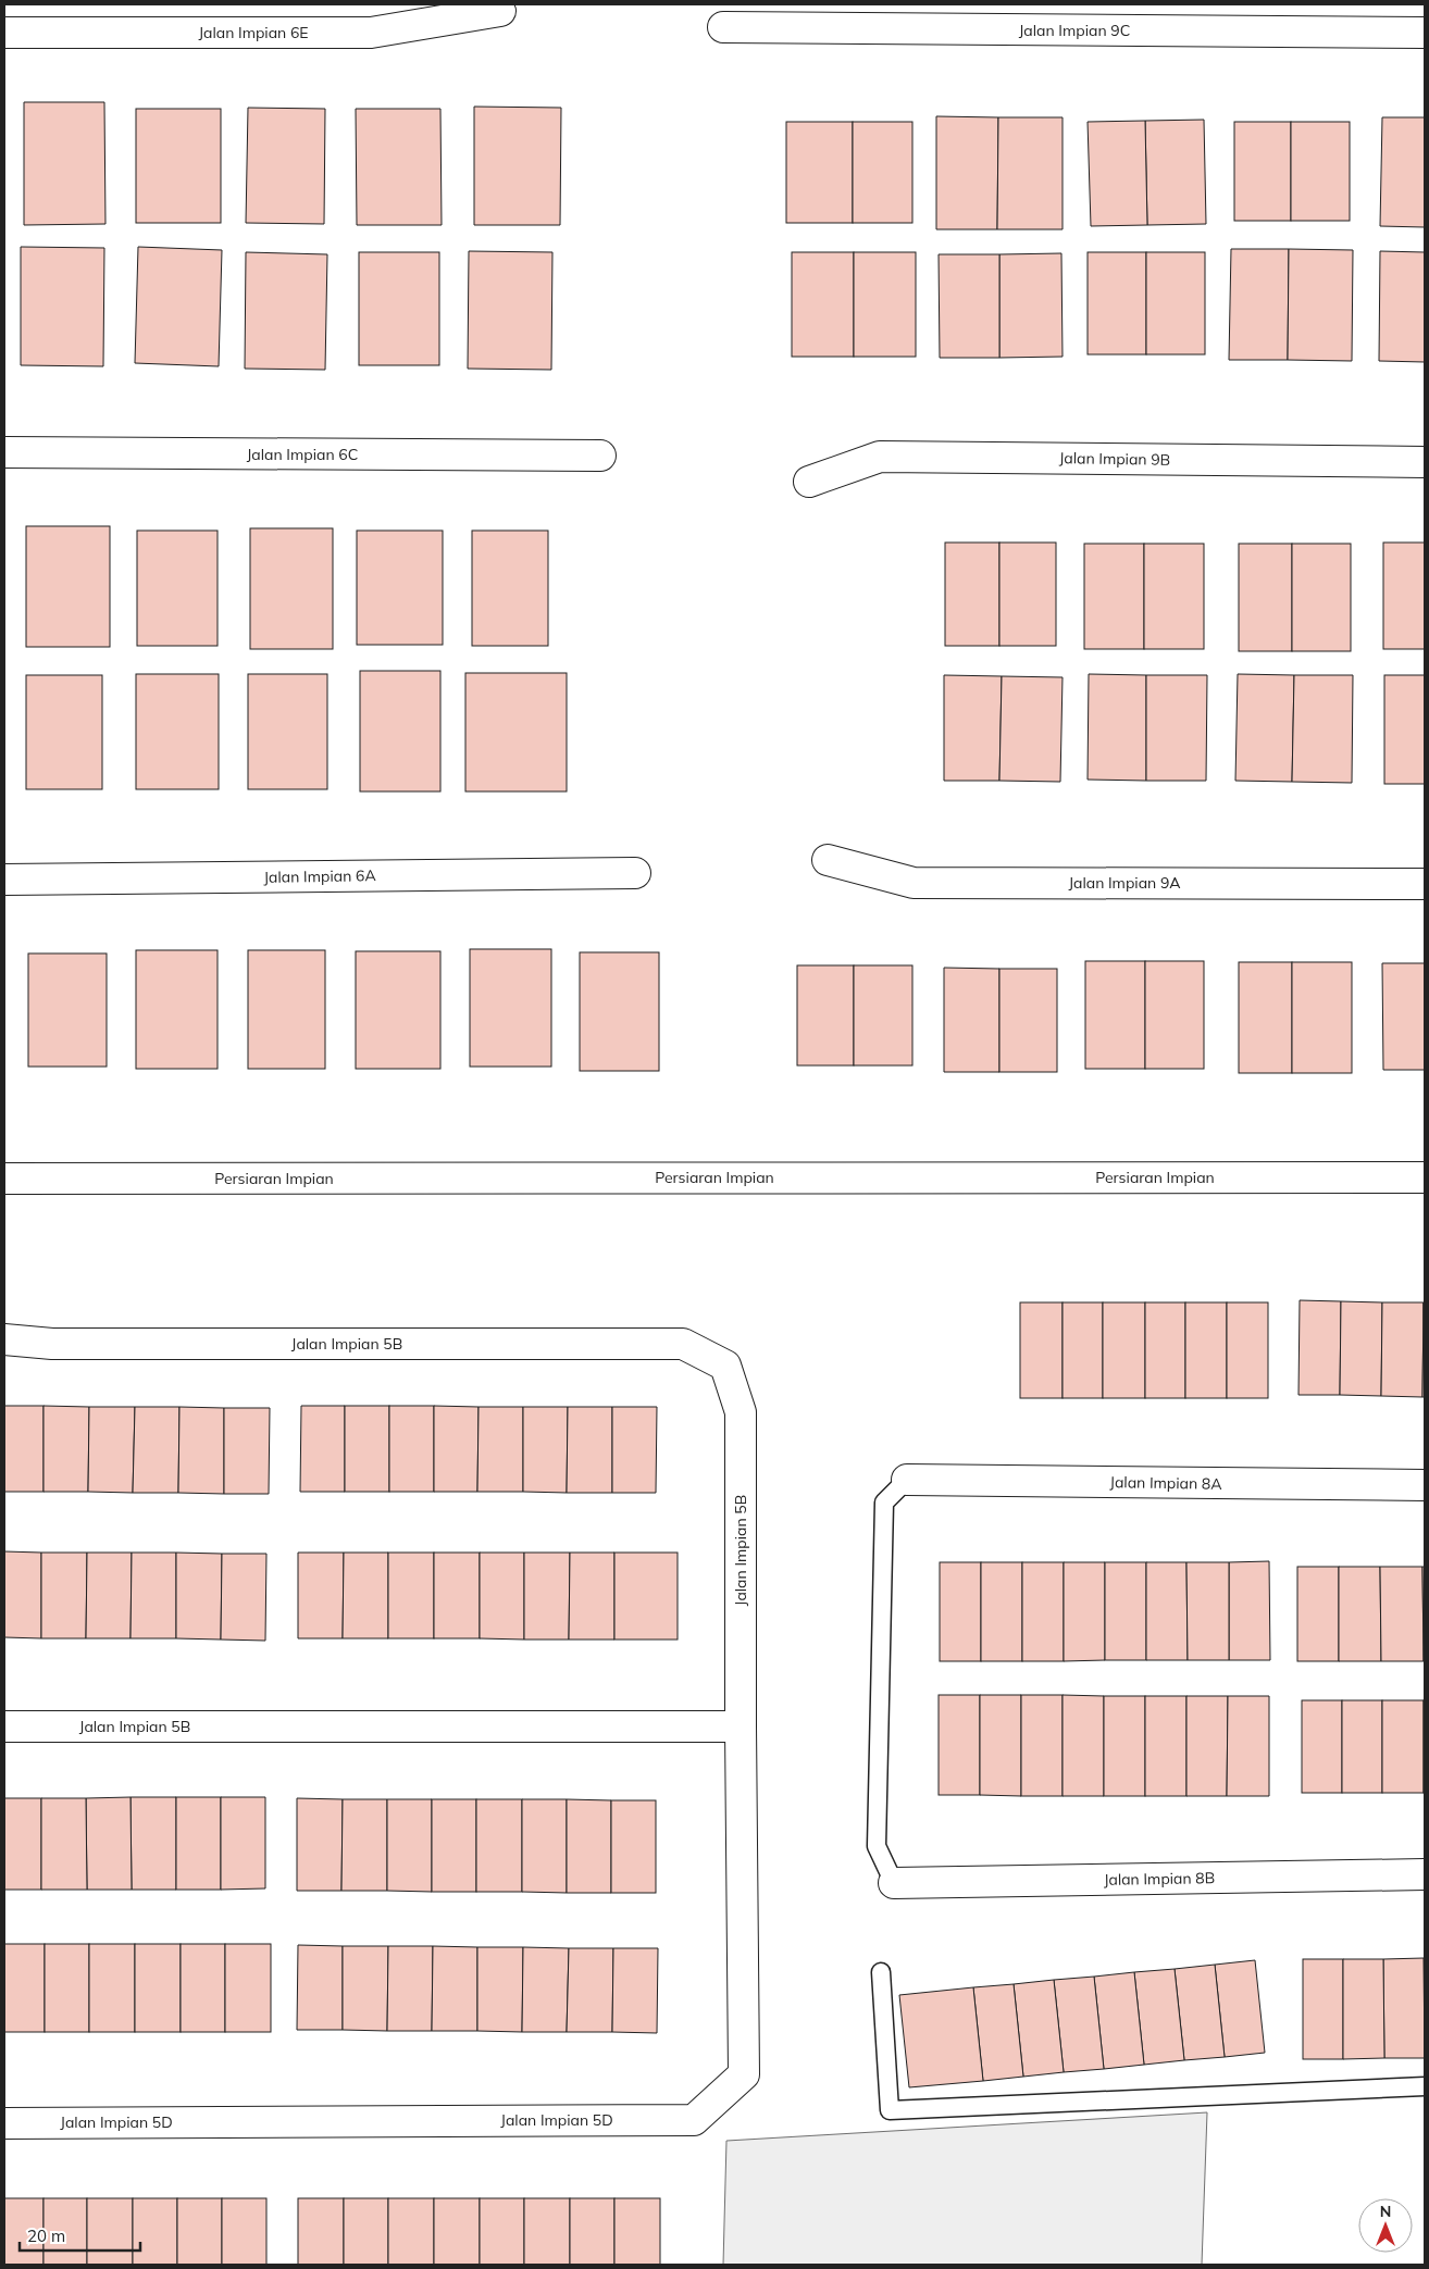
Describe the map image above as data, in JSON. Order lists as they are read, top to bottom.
{
  "streets": {
    "street": [
      "Jalan Impian 9C",
      "Jalan Impian 6E",
      "Jalan Impian 6C",
      "Jalan Impian 9B",
      "Jalan Impian 6A",
      "Jalan Impian 9A",
      "Persiaran Impian",
      "Jalan Impian 5B",
      "Jalan Impian 8A",
      "Jalan Impian 8B",
      "Jalan Impian 5D"
    ]
  },
  "crossings": [
    ["Jalan Impian 5B", "Jalan Impian 5D"]
  ],
  "scale_bar": "20 m",
  "north": "top"
}
